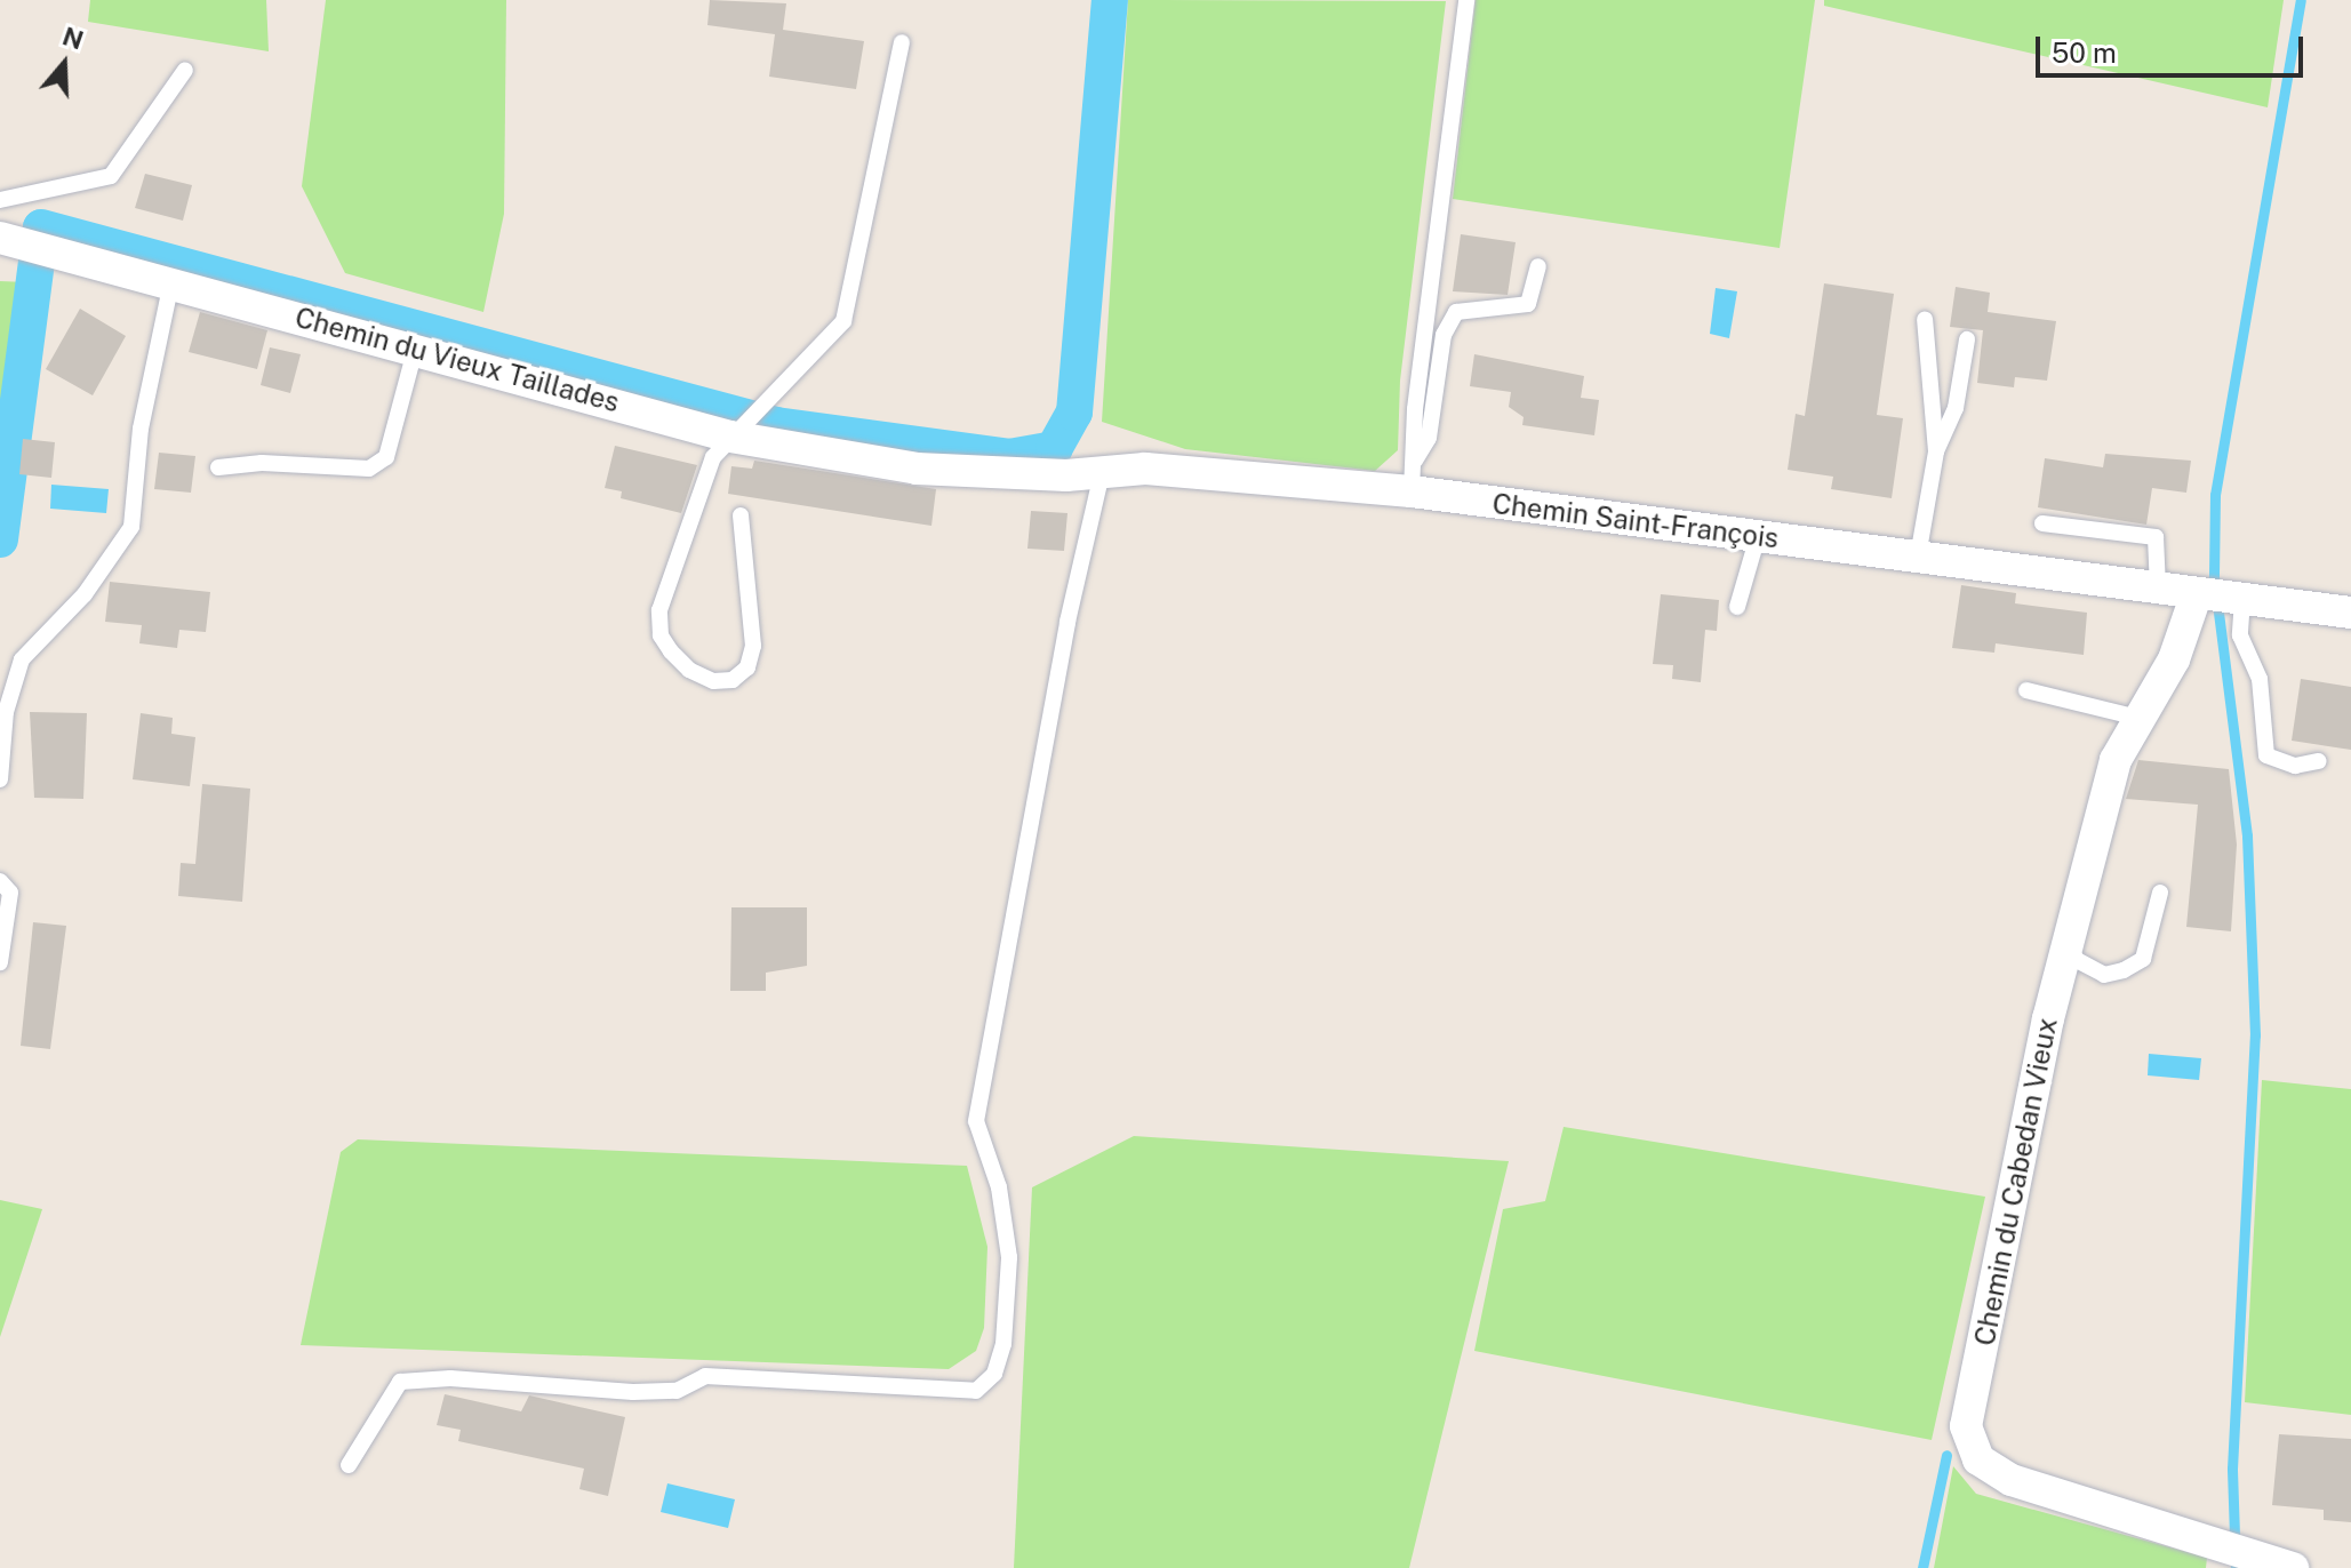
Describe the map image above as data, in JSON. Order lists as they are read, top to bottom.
{
  "streets": {
    "street": ["Chemin du Vieux Taillades", "Chemin Saint-François", "Chemin du Cabedan Vieux"]
  },
  "crossings": [
    ["Chemin du Vieux Taillades", "Chemin Saint-François"],
    ["Chemin Saint-François", "Chemin du Cabedan Vieux"]
  ],
  "scale_bar": "50 m",
  "north": "top"
}
